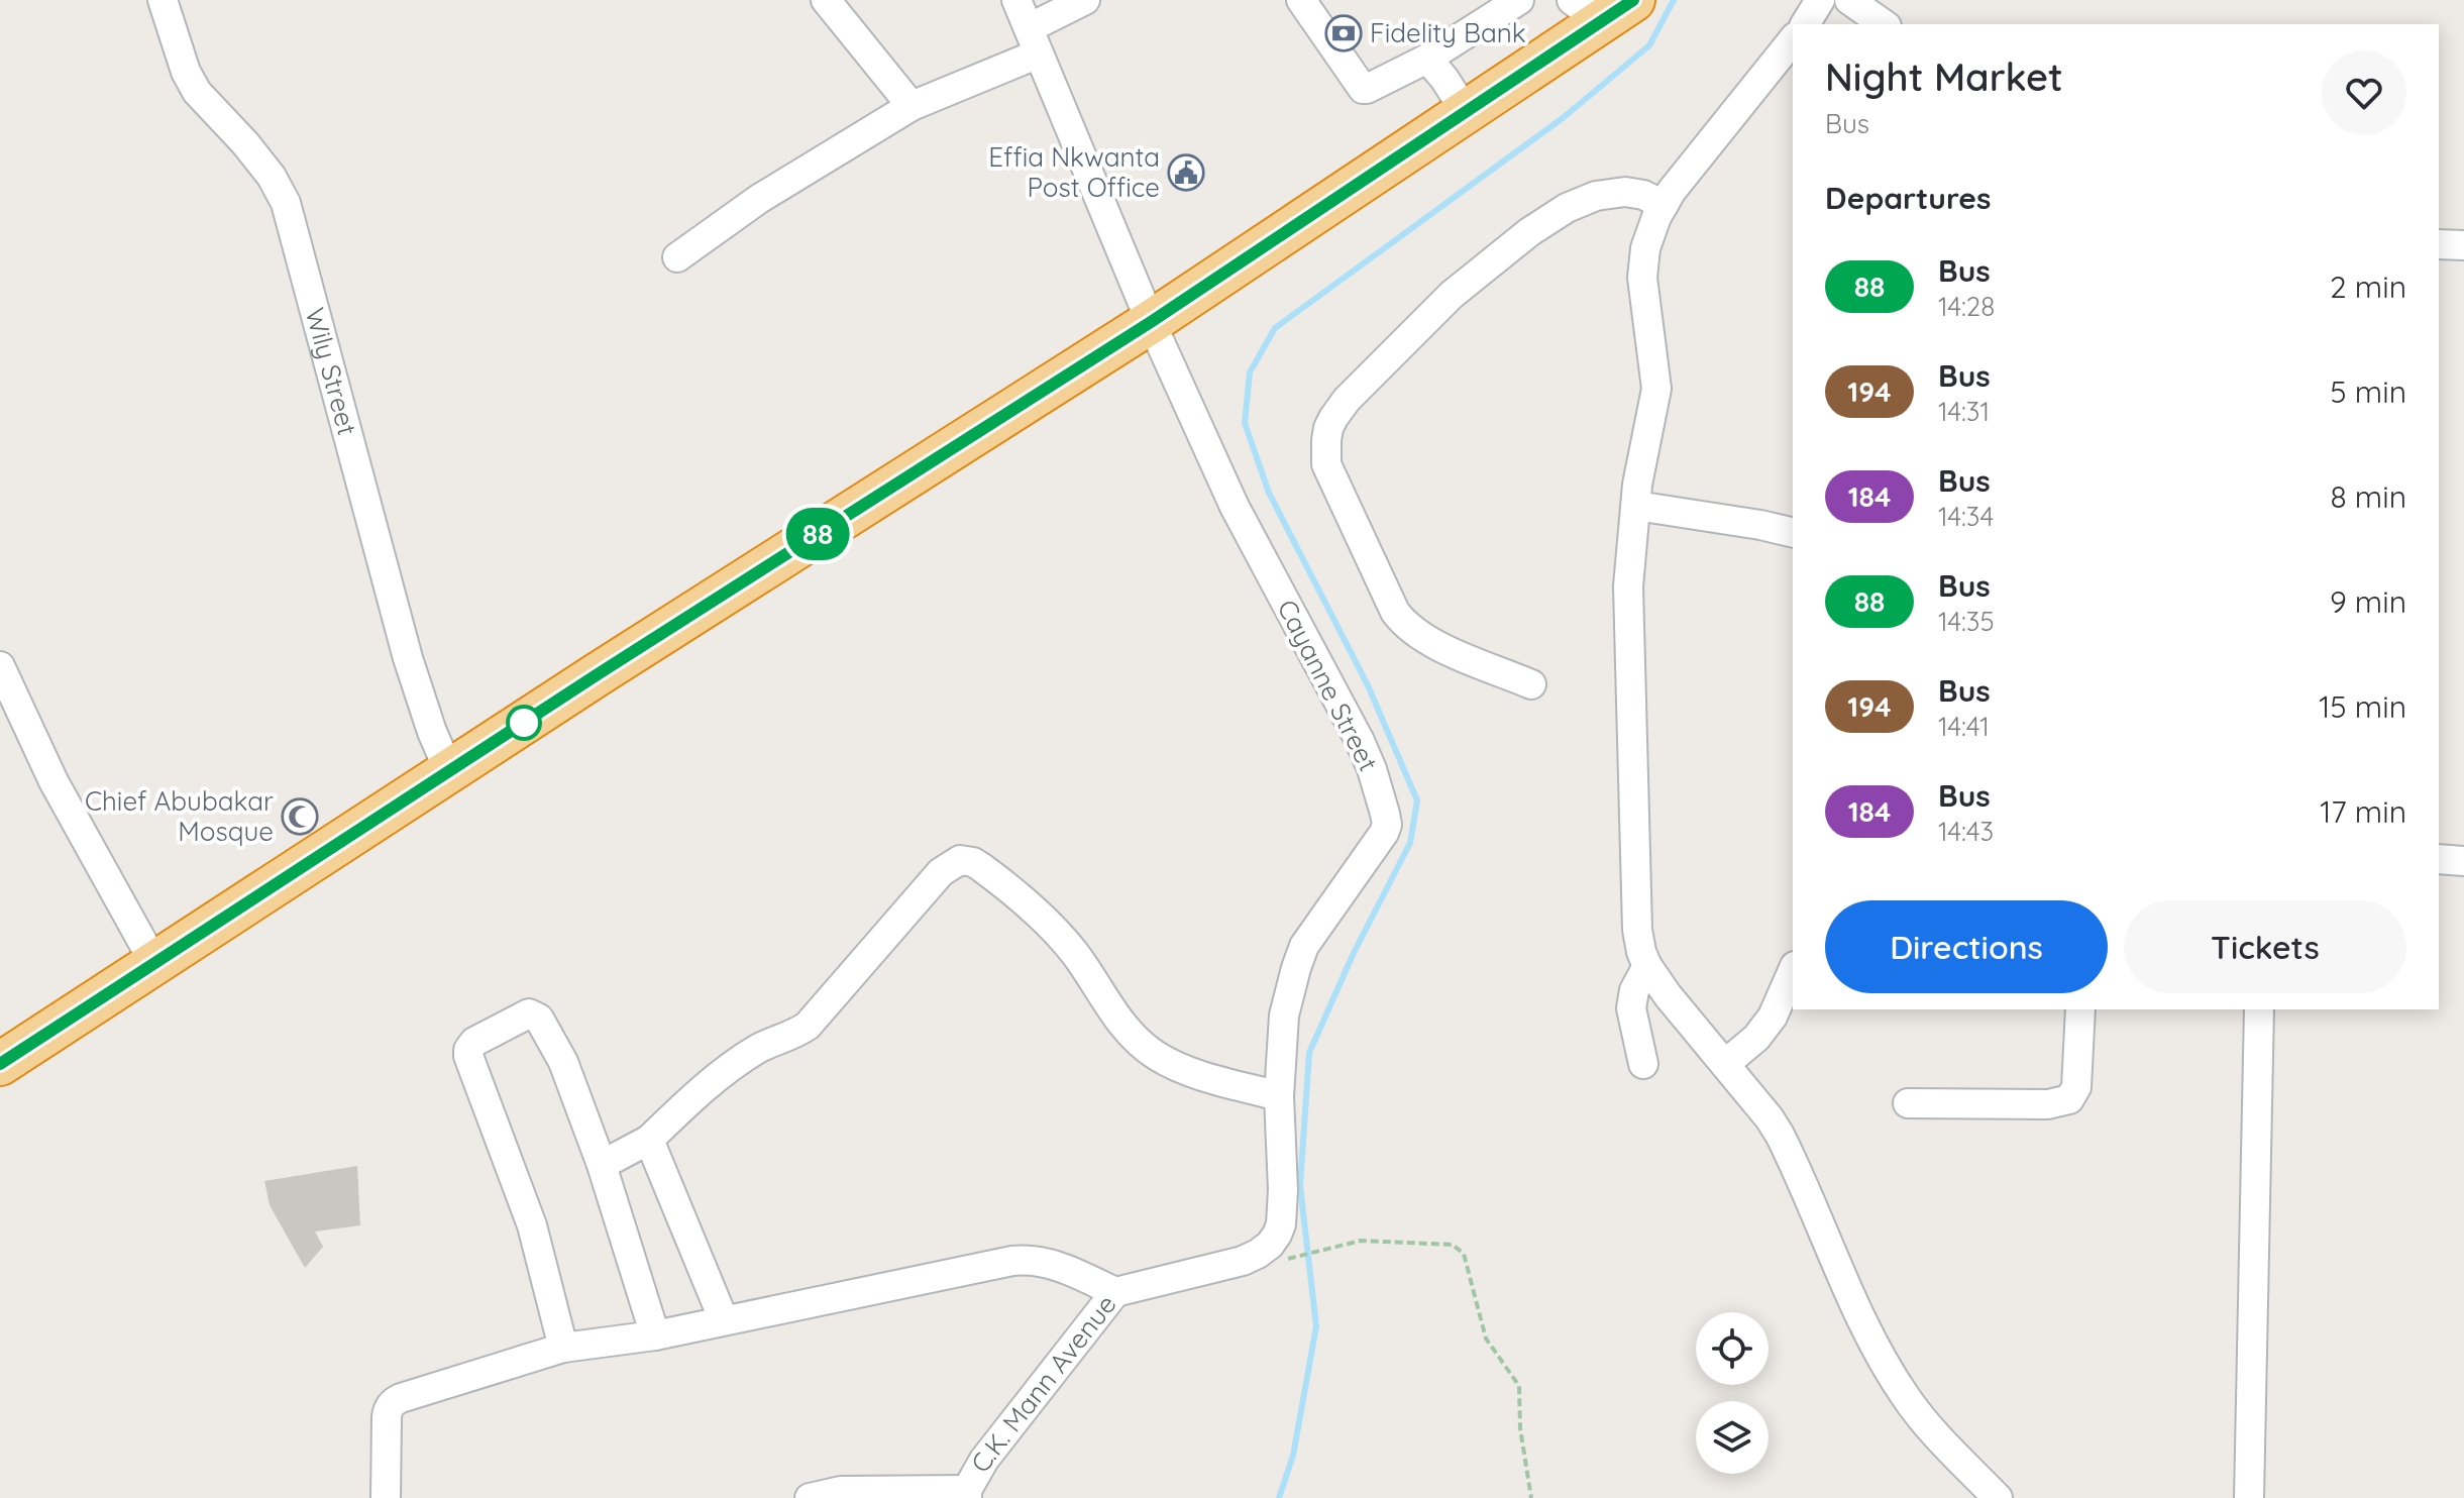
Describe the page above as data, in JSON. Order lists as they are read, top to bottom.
{
  "streets": {
    "street": ["Wily Street", "Cayanne Street", "C.K. Mann Avenue"]
  },
  "crossings": [
    ["Cayanne Street", "C.K. Mann Avenue"]
  ],
  "places": {
    "bank": ["Fidelity Bank"],
    "public building": ["Effia Nkwanta Post Office"],
    "mosque": ["Chief Abubakar Mosque"]
  },
  "lines": ["bus line 88"],
  "page": {
    "on_map": "88",
    "heading": [
      ["Night Market", "Bus"],
      "Departures"
    ],
    "list": [
      {
        "mark": "88",
        "name": "Bus",
        "note": "14:28",
        "value": "2 min"
      },
      {
        "mark": "194",
        "name": "Bus",
        "note": "14:31",
        "value": "5 min"
      },
      {
        "mark": "184",
        "name": "Bus",
        "note": "14:34",
        "value": "8 min"
      },
      {
        "mark": "88",
        "name": "Bus",
        "note": "14:35",
        "value": "9 min"
      },
      {
        "mark": "194",
        "name": "Bus",
        "note": "14:41",
        "value": "15 min"
      },
      {
        "mark": "184",
        "name": "Bus",
        "note": "14:43",
        "value": "17 min"
      }
    ],
    "buttons": ["Directions", "Tickets"]
  }
}
